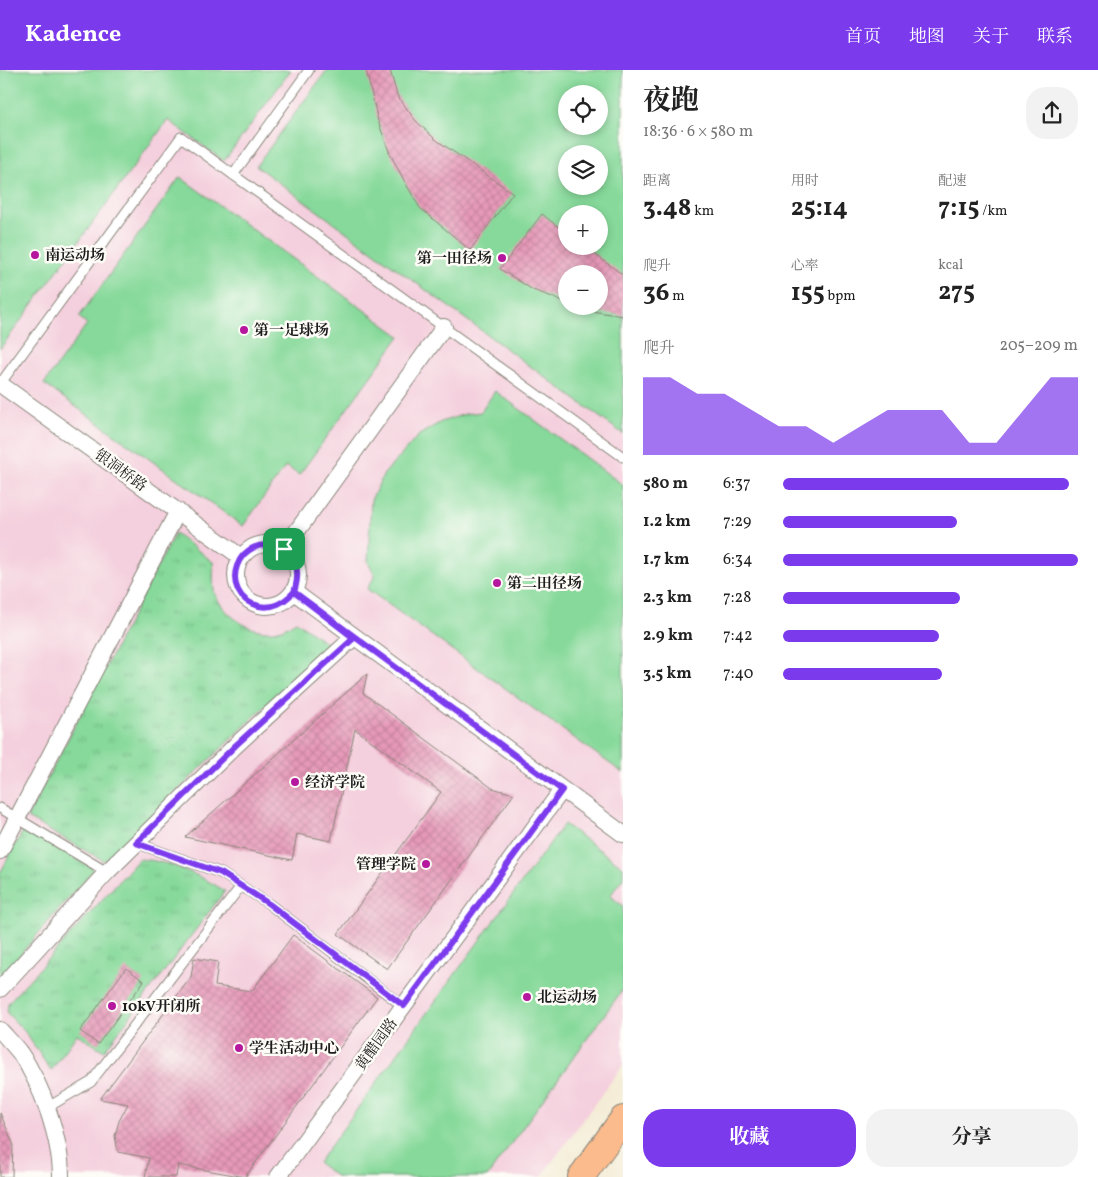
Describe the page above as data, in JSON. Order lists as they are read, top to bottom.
{
  "streets": {
    "street": ["银洞桥路", "黄醋园路"]
  },
  "places": [
    "南运动场",
    "第一田径场",
    "第一足球场",
    "第二田径场",
    "经济学院",
    "管理学院",
    "北运动场",
    "10kV开闭所",
    "学生活动中心"
  ],
  "page": {
    "header": "Kadence",
    "nav": [
      "首页",
      "地图",
      "关于",
      "联系"
    ],
    "heading": ["夜跑", "18:36 · 6 × 580 m"],
    "map_buttons": ["+", "−"],
    "stats": [
      ["距离", "3.48 km"],
      ["用时", "25:14"],
      ["配速", "7:15 /km"],
      ["爬升", "36 m"],
      ["心率", "155 bpm"],
      ["kcal", "275"]
    ],
    "chart": ["爬升", "205–209 m"],
    "list": [
      {
        "name": "580 m",
        "note": "6:37"
      },
      {
        "name": "1.2 km",
        "note": "7:29"
      },
      {
        "name": "1.7 km",
        "note": "6:34"
      },
      {
        "name": "2.3 km",
        "note": "7:28"
      },
      {
        "name": "2.9 km",
        "note": "7:42"
      },
      {
        "name": "3.5 km",
        "note": "7:40"
      }
    ],
    "buttons": ["收藏", "分享"]
  }
}
